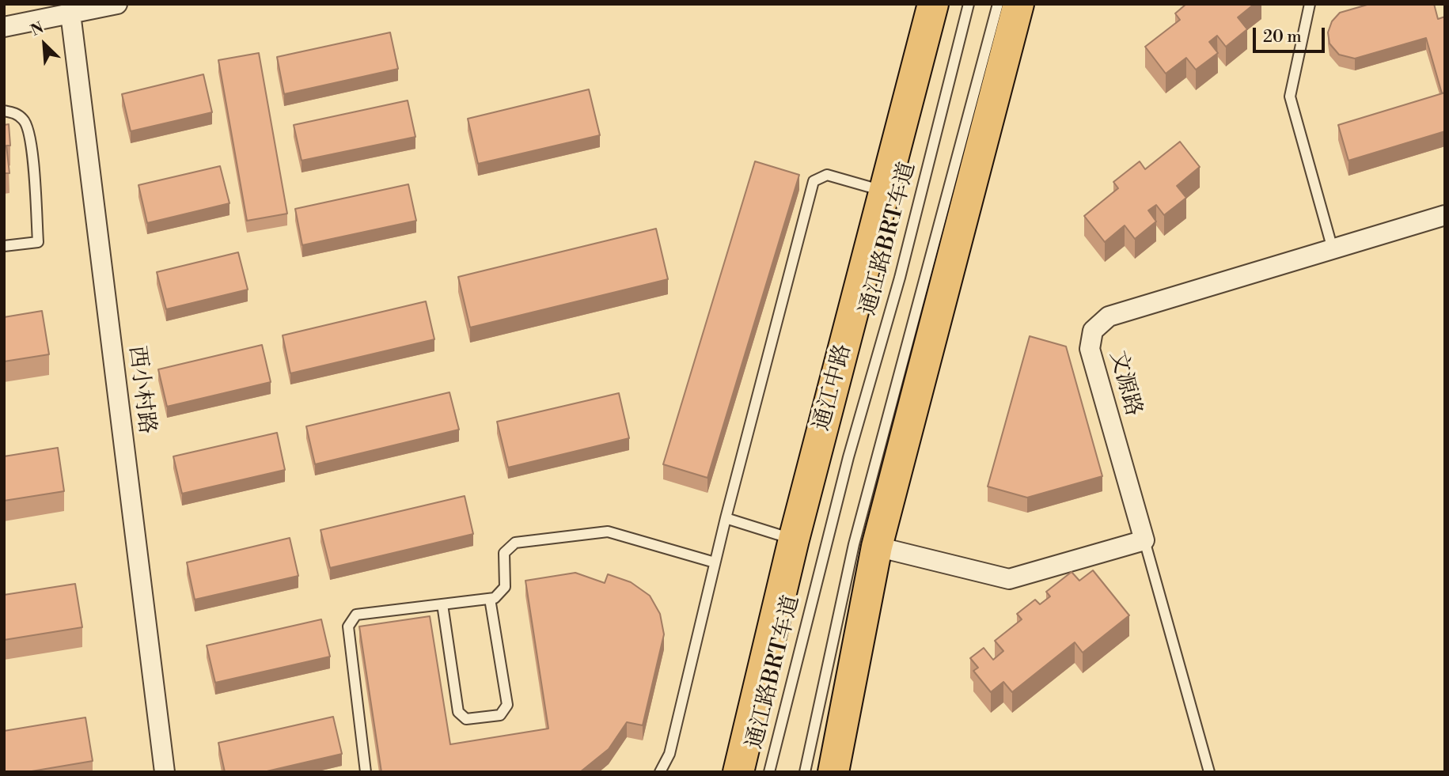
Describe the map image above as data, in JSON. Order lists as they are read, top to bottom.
{
  "streets": {
    "main road": ["通江中路"],
    "street": ["文源路", "西小村路"],
    "lane": ["通江路BRT车道"]
  },
  "scale_bar": "20 m",
  "north": "top left"
}
